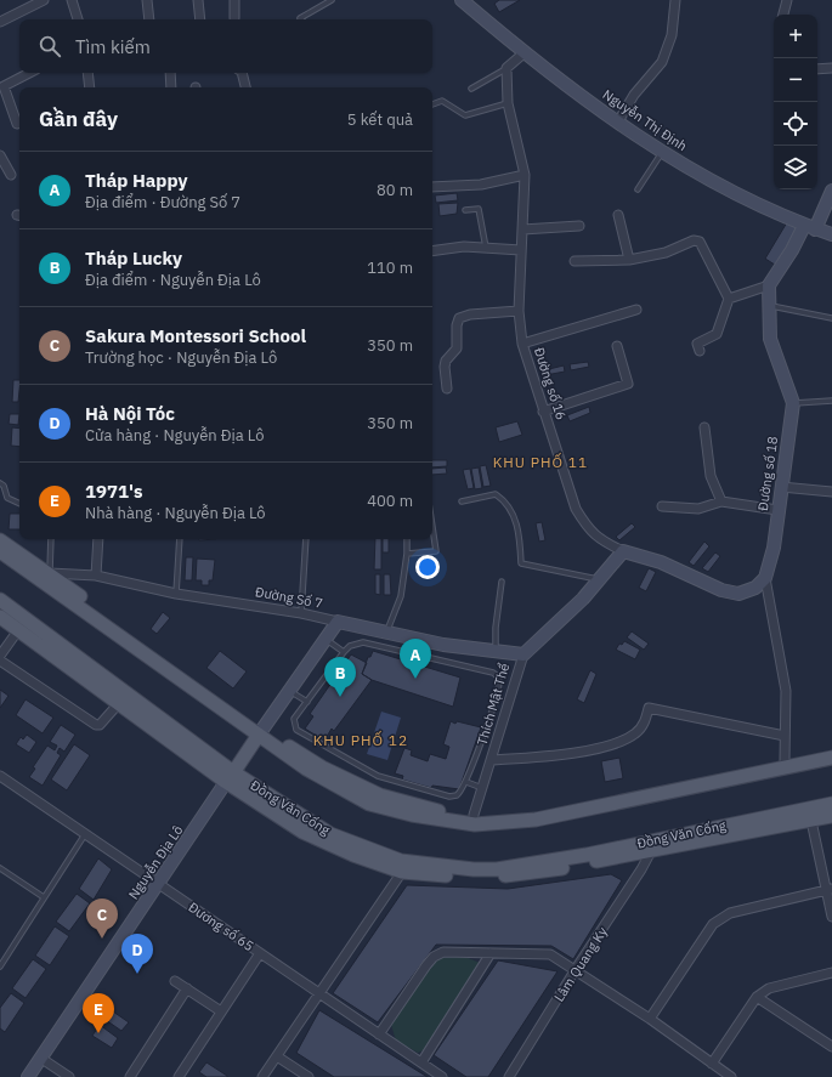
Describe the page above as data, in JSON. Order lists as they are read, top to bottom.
{
  "streets": {
    "main road": ["Đồng Văn Cống"],
    "street": [
      "Nguyễn Thị Định",
      "Đường số 16",
      "Đường số 18",
      "Đường Số 7",
      "Thích Mật Thể",
      "Nguyễn Địa Lô",
      "Đương số 65",
      "Lâm Quang Ky"
    ]
  },
  "crossings": [
    ["Nguyễn Thị Định", "Đường số 18"],
    ["Đường số 16", "Đường số 18"],
    ["Đường số 16", "Thích Mật Thể"],
    ["Đường Số 7", "Thích Mật Thể"],
    ["Đồng Văn Cống", "Nguyễn Địa Lô"],
    ["Đồng Văn Cống", "Lâm Quang Ky"],
    ["Nguyễn Địa Lô", "Đương số 65"]
  ],
  "districts": ["KHU PHỐ 11", "KHU PHỐ 12"],
  "page": {
    "map_buttons": ["+", "−"],
    "search": "Tìm kiếm",
    "heading": ["Gần đây", "5 kết quả"],
    "list": [
      {
        "mark": "A",
        "name": "Tháp Happy",
        "note": "Địa điểm · Đường Số 7",
        "value": "80 m"
      },
      {
        "mark": "B",
        "name": "Tháp Lucky",
        "note": "Địa điểm · Nguyễn Địa Lô",
        "value": "110 m"
      },
      {
        "mark": "C",
        "name": "Sakura Montessori School",
        "note": "Trường học · Nguyễn Địa Lô",
        "value": "350 m"
      },
      {
        "mark": "D",
        "name": "Hà Nội Tóc",
        "note": "Cửa hàng · Nguyễn Địa Lô",
        "value": "350 m"
      },
      {
        "mark": "E",
        "name": "1971's",
        "note": "Nhà hàng · Nguyễn Địa Lô",
        "value": "400 m"
      }
    ],
    "pins": [
      "A",
      "B",
      "C",
      "D",
      "E"
    ]
  }
}
